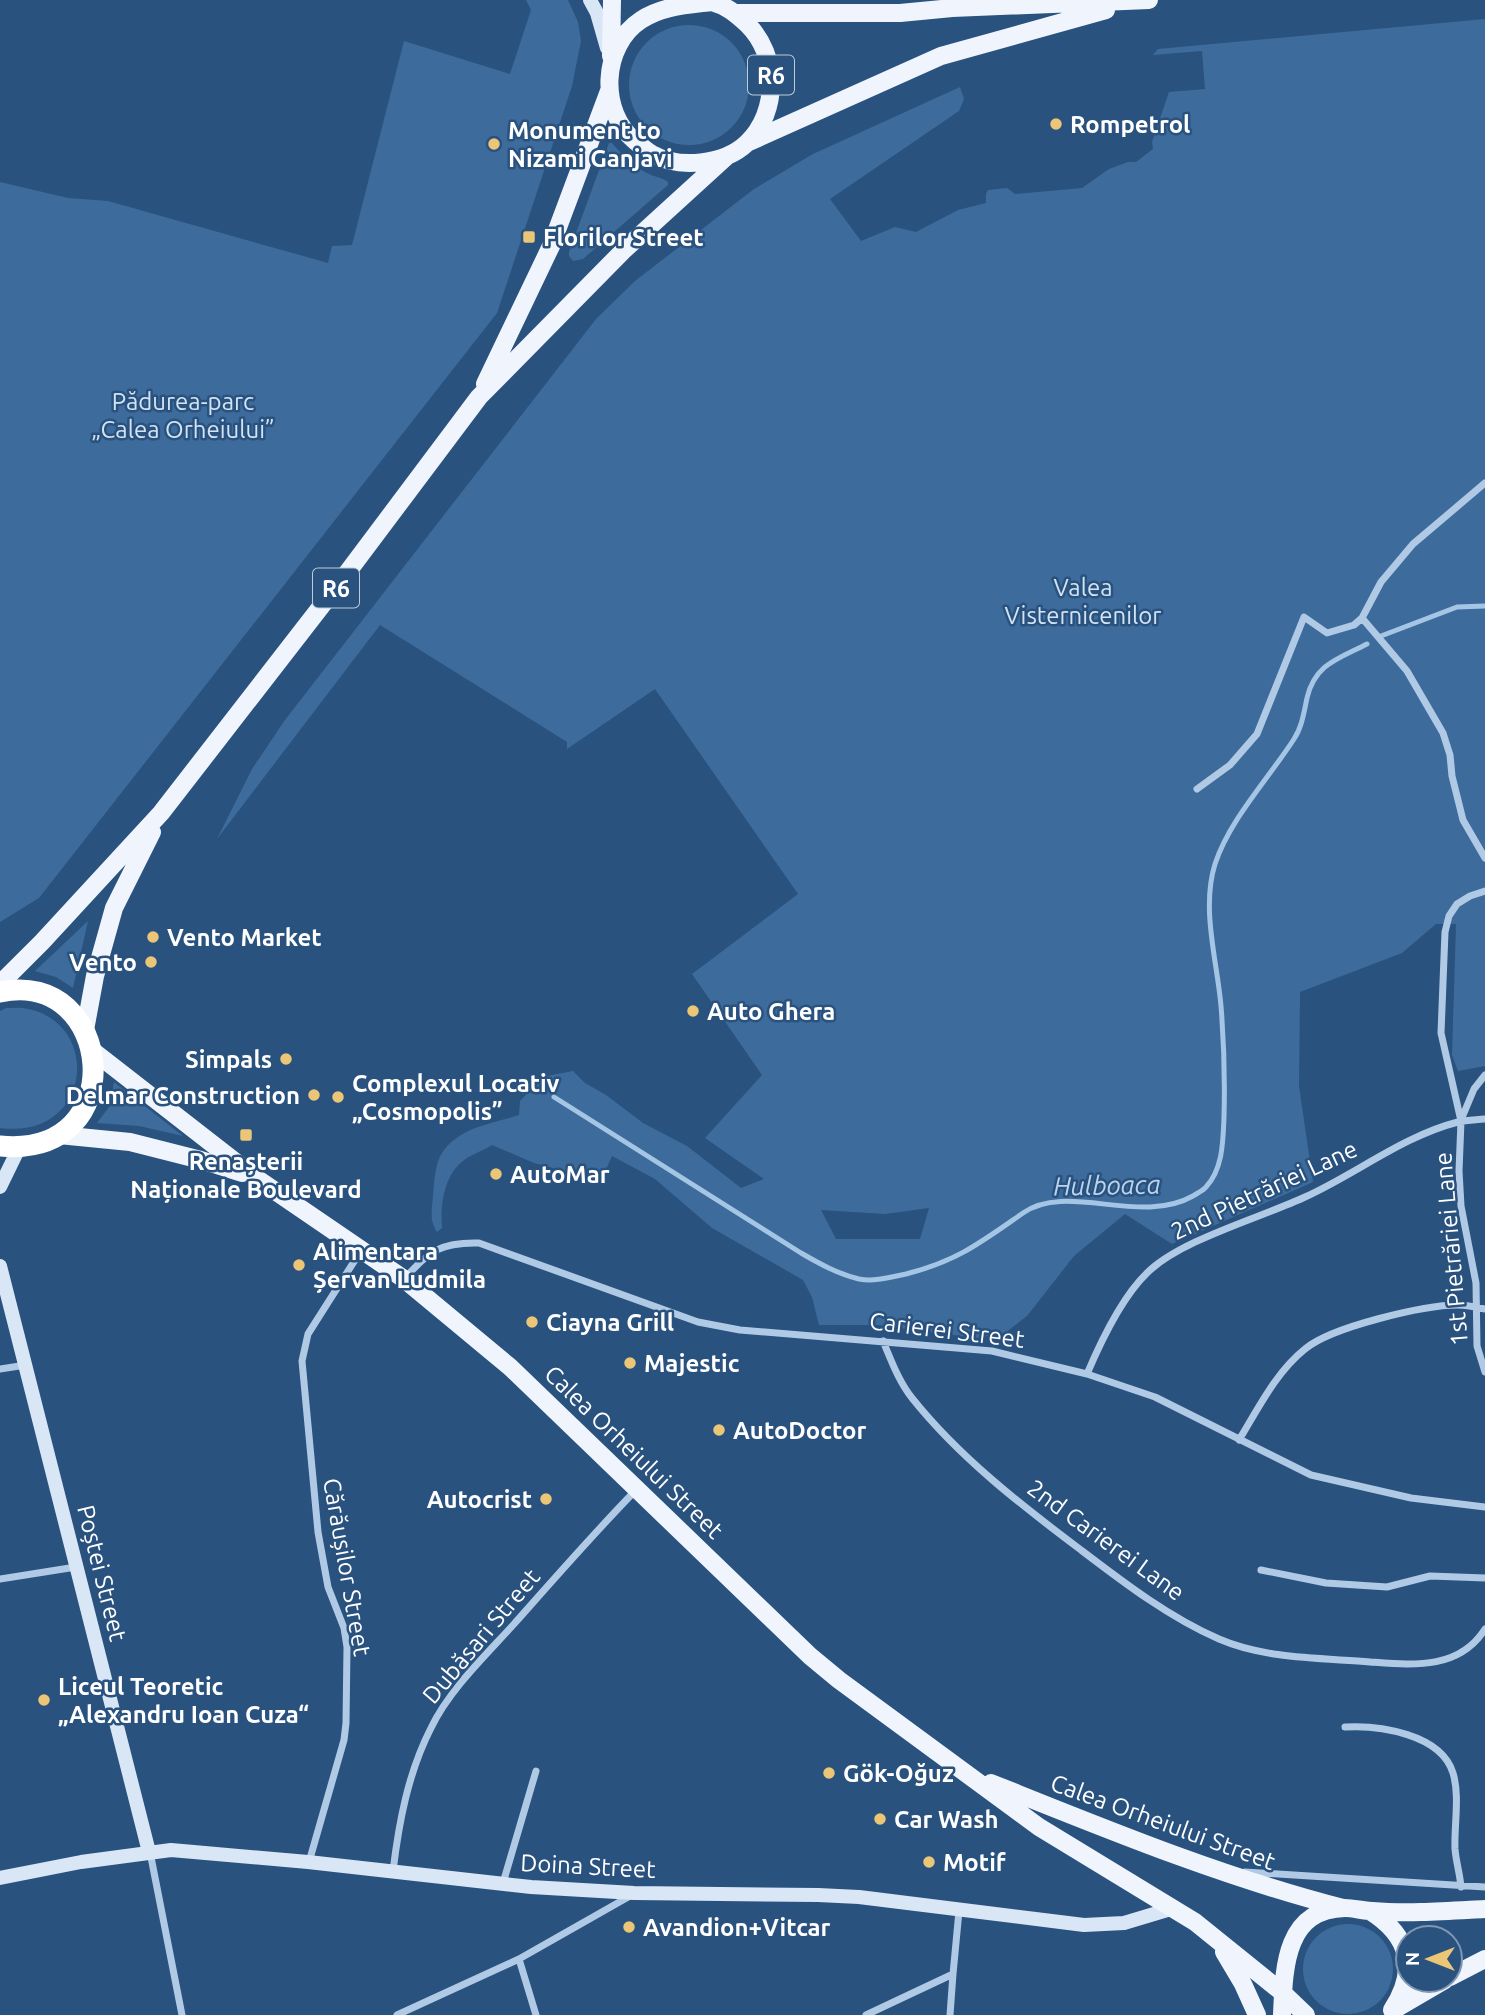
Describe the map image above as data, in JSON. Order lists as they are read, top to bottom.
{
  "streets": {
    "main road": [
      "R6",
      "Calea Orheiului Street",
      "Poștei Street",
      "Doina Street"
    ],
    "street": [
      "2nd Pietrăriei Lane",
      "1st Pietrăriei Lane",
      "Carierei Street",
      "2nd Carierei Lane",
      "Cărăușilor Street",
      "Dubăsari Street"
    ]
  },
  "crossings": [
    ["2nd Pietrăriei Lane", "1st Pietrăriei Lane"],
    ["2nd Pietrăriei Lane", "Carierei Street"],
    ["Carierei Street", "Calea Orheiului Street"],
    ["Carierei Street", "2nd Carierei Lane"],
    ["Calea Orheiului Street", "Cărăușilor Street"],
    ["Calea Orheiului Street", "Dubăsari Street"],
    ["Calea Orheiului Street", "Doina Street"],
    ["Cărăușilor Street", "Doina Street"],
    ["Poștei Street", "Doina Street"],
    ["Dubăsari Street", "Doina Street"]
  ],
  "water": ["Hulboaca"],
  "parks": ["Pădurea-parc „Calea Orheiului”", "Valea Visternicenilor"],
  "places": {
    "other": [
      "Rompetrol",
      "Monument to Nizami Ganjavi",
      "Vento Market",
      "Vento",
      "Auto Ghera",
      "Simpals",
      "Delmar Construction",
      "Complexul Locativ „Cosmopolis”",
      "AutoMar",
      "Alimentara Șervan Ludmila",
      "Ciayna Grill",
      "Majestic",
      "AutoDoctor",
      "Autocrist",
      "Liceul Teoretic „Alexandru Ioan Cuza“",
      "Gök-Oğuz",
      "Car Wash",
      "Motif",
      "Avandion+Vitcar"
    ],
    "transit": ["Florilor Street", "Renașterii Naționale Boulevard"]
  },
  "north": "left"
}
